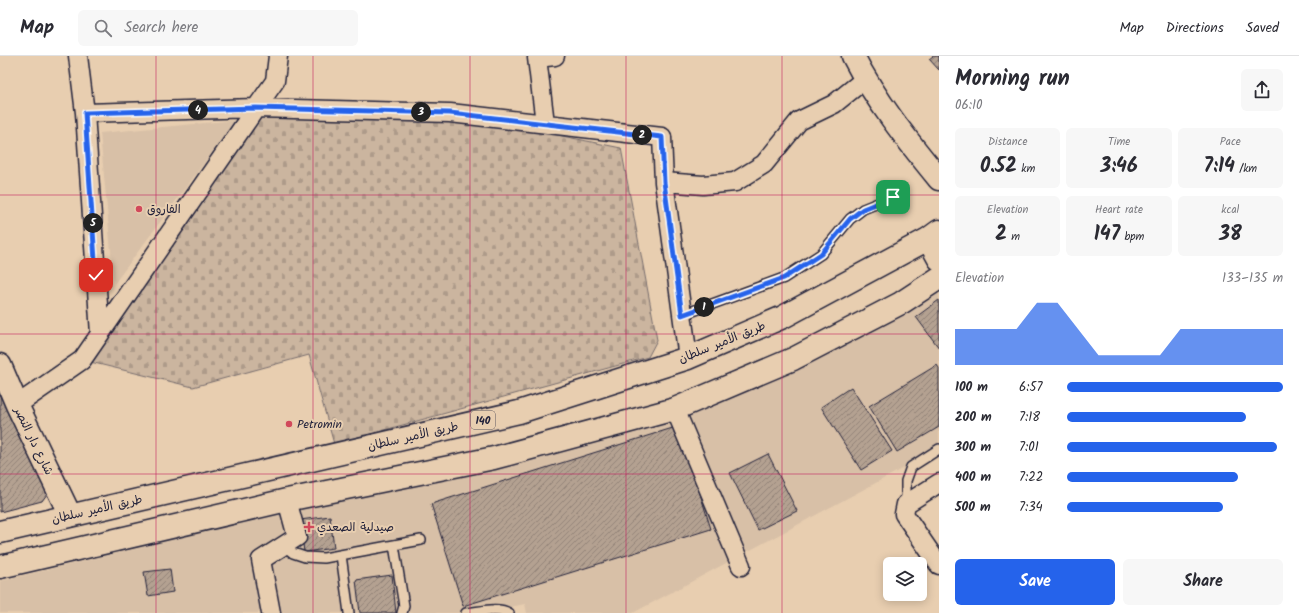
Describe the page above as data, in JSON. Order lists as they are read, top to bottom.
{
  "streets": {
    "main road": ["طريق الأمير سلطان", "140", "شارع دار النصر"]
  },
  "crossings": [
    ["طريق الأمير سلطان", "شارع دار النصر"]
  ],
  "places": {
    "other": ["الفاروق", "Petromin"],
    "health": ["صيدلية الصعدي"]
  },
  "page": {
    "header": "Map",
    "search": "Search here",
    "nav": ["Map", "Directions", "Saved"],
    "heading": ["Morning run", "06:10"],
    "pins": [
      "4",
      "3",
      "2",
      "5",
      "1"
    ],
    "stats": [
      ["Distance", "0.52 km"],
      ["Time", "3:46"],
      ["Pace", "7:14 /km"],
      ["Elevation", "2 m"],
      ["Heart rate", "147 bpm"],
      ["kcal", "38"]
    ],
    "chart": ["Elevation", "133–135 m"],
    "list": [
      {
        "name": "100 m",
        "note": "6:57"
      },
      {
        "name": "200 m",
        "note": "7:18"
      },
      {
        "name": "300 m",
        "note": "7:01"
      },
      {
        "name": "400 m",
        "note": "7:22"
      },
      {
        "name": "500 m",
        "note": "7:34"
      }
    ],
    "buttons": ["Save", "Share"]
  }
}
